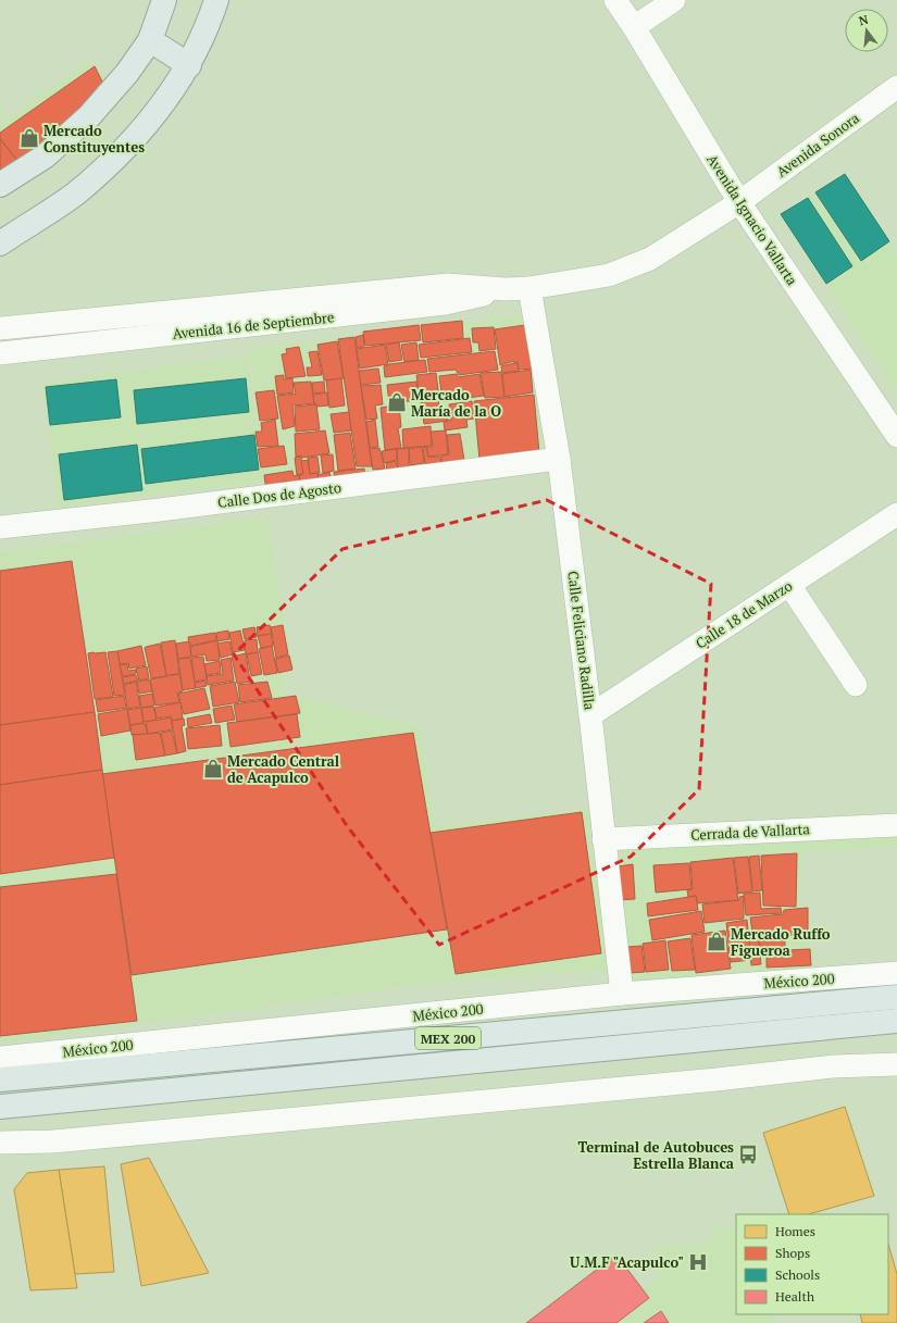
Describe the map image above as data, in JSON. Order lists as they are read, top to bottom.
{
  "streets": {
    "main road": ["México 200", "MEX 200"],
    "street": [
      "Avenida Sonora",
      "Avenida Ignacio Vallarta",
      "Avenida 16 de Septiembre",
      "Calle Dos de Agosto",
      "Calle 18 de Marzo",
      "Calle Feliciano Radilla",
      "Cerrada de Vallarta"
    ]
  },
  "crossings": [
    ["Avenida Sonora", "Avenida Ignacio Vallarta"],
    ["Avenida Sonora", "Avenida 16 de Septiembre"],
    ["Avenida Ignacio Vallarta", "Avenida 16 de Septiembre"],
    ["Avenida 16 de Septiembre", "Calle Feliciano Radilla"],
    ["Calle Dos de Agosto", "Calle Feliciano Radilla"],
    ["Calle 18 de Marzo", "Calle Feliciano Radilla"],
    ["Calle Feliciano Radilla", "Cerrada de Vallarta"],
    ["Calle Feliciano Radilla", "México 200"]
  ],
  "places": {
    "shop": [
      "Mercado Constituyentes",
      "Mercado María de la O",
      "Mercado Central de Acapulco",
      "Mercado Ruffo Figueroa"
    ],
    "bus stop": ["Terminal de Autobuces Estrella Blanca"],
    "hospital": ["U.M.F \"Acapulco\""]
  },
  "legend": [
    "Homes",
    "Shops",
    "Schools",
    "Health"
  ],
  "north": "top"
}
